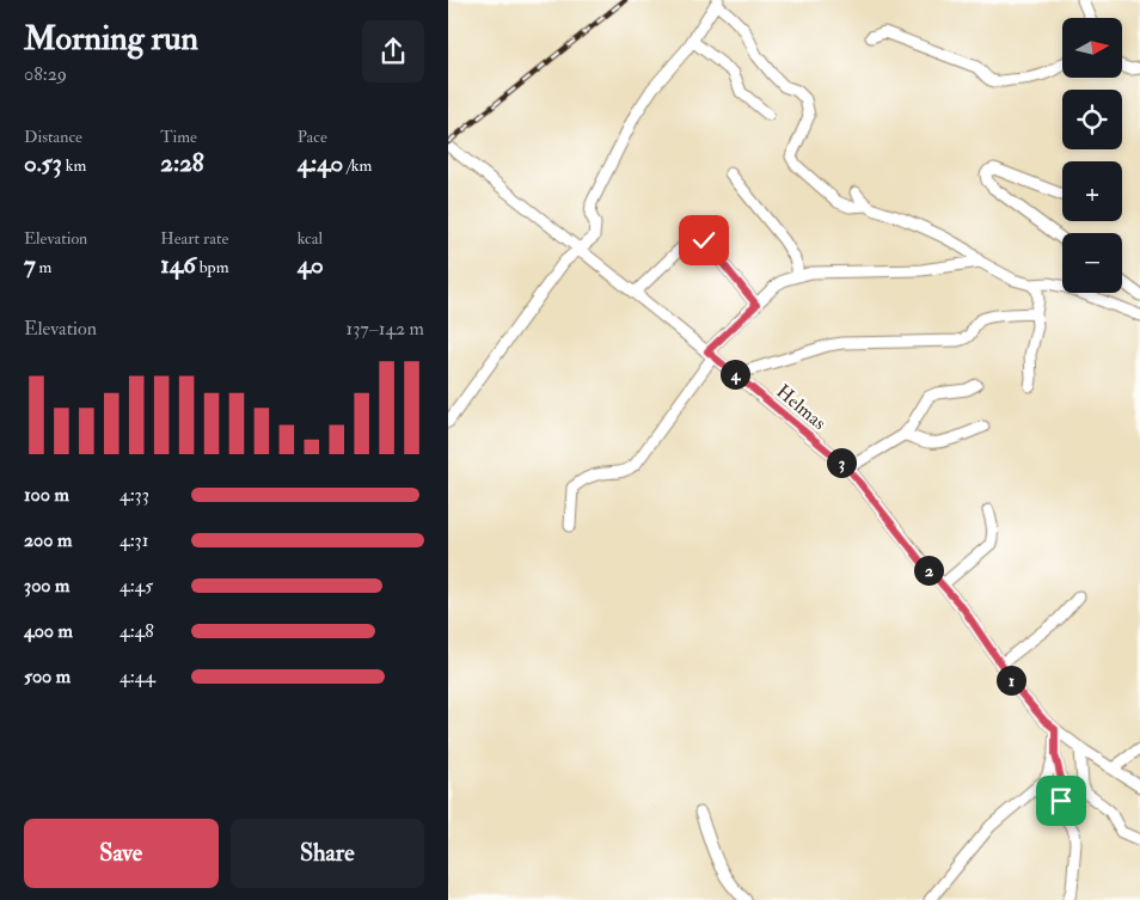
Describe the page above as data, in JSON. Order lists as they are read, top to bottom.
{
  "streets": {
    "street": ["Helmas"]
  },
  "north": "right",
  "page": {
    "heading": ["Morning run", "08:29"],
    "map_buttons": ["+", "−"],
    "stats": [
      ["Distance", "0.53 km"],
      ["Time", "2:28"],
      ["Pace", "4:40 /km"],
      ["Elevation", "7 m"],
      ["Heart rate", "146 bpm"],
      ["kcal", "40"]
    ],
    "chart": ["Elevation", "137–142 m"],
    "pins": [
      "4",
      "3",
      "2",
      "1"
    ],
    "list": [
      {
        "name": "100 m",
        "note": "4:33"
      },
      {
        "name": "200 m",
        "note": "4:31"
      },
      {
        "name": "300 m",
        "note": "4:45"
      },
      {
        "name": "400 m",
        "note": "4:48"
      },
      {
        "name": "500 m",
        "note": "4:44"
      }
    ],
    "buttons": ["Save", "Share"]
  }
}
